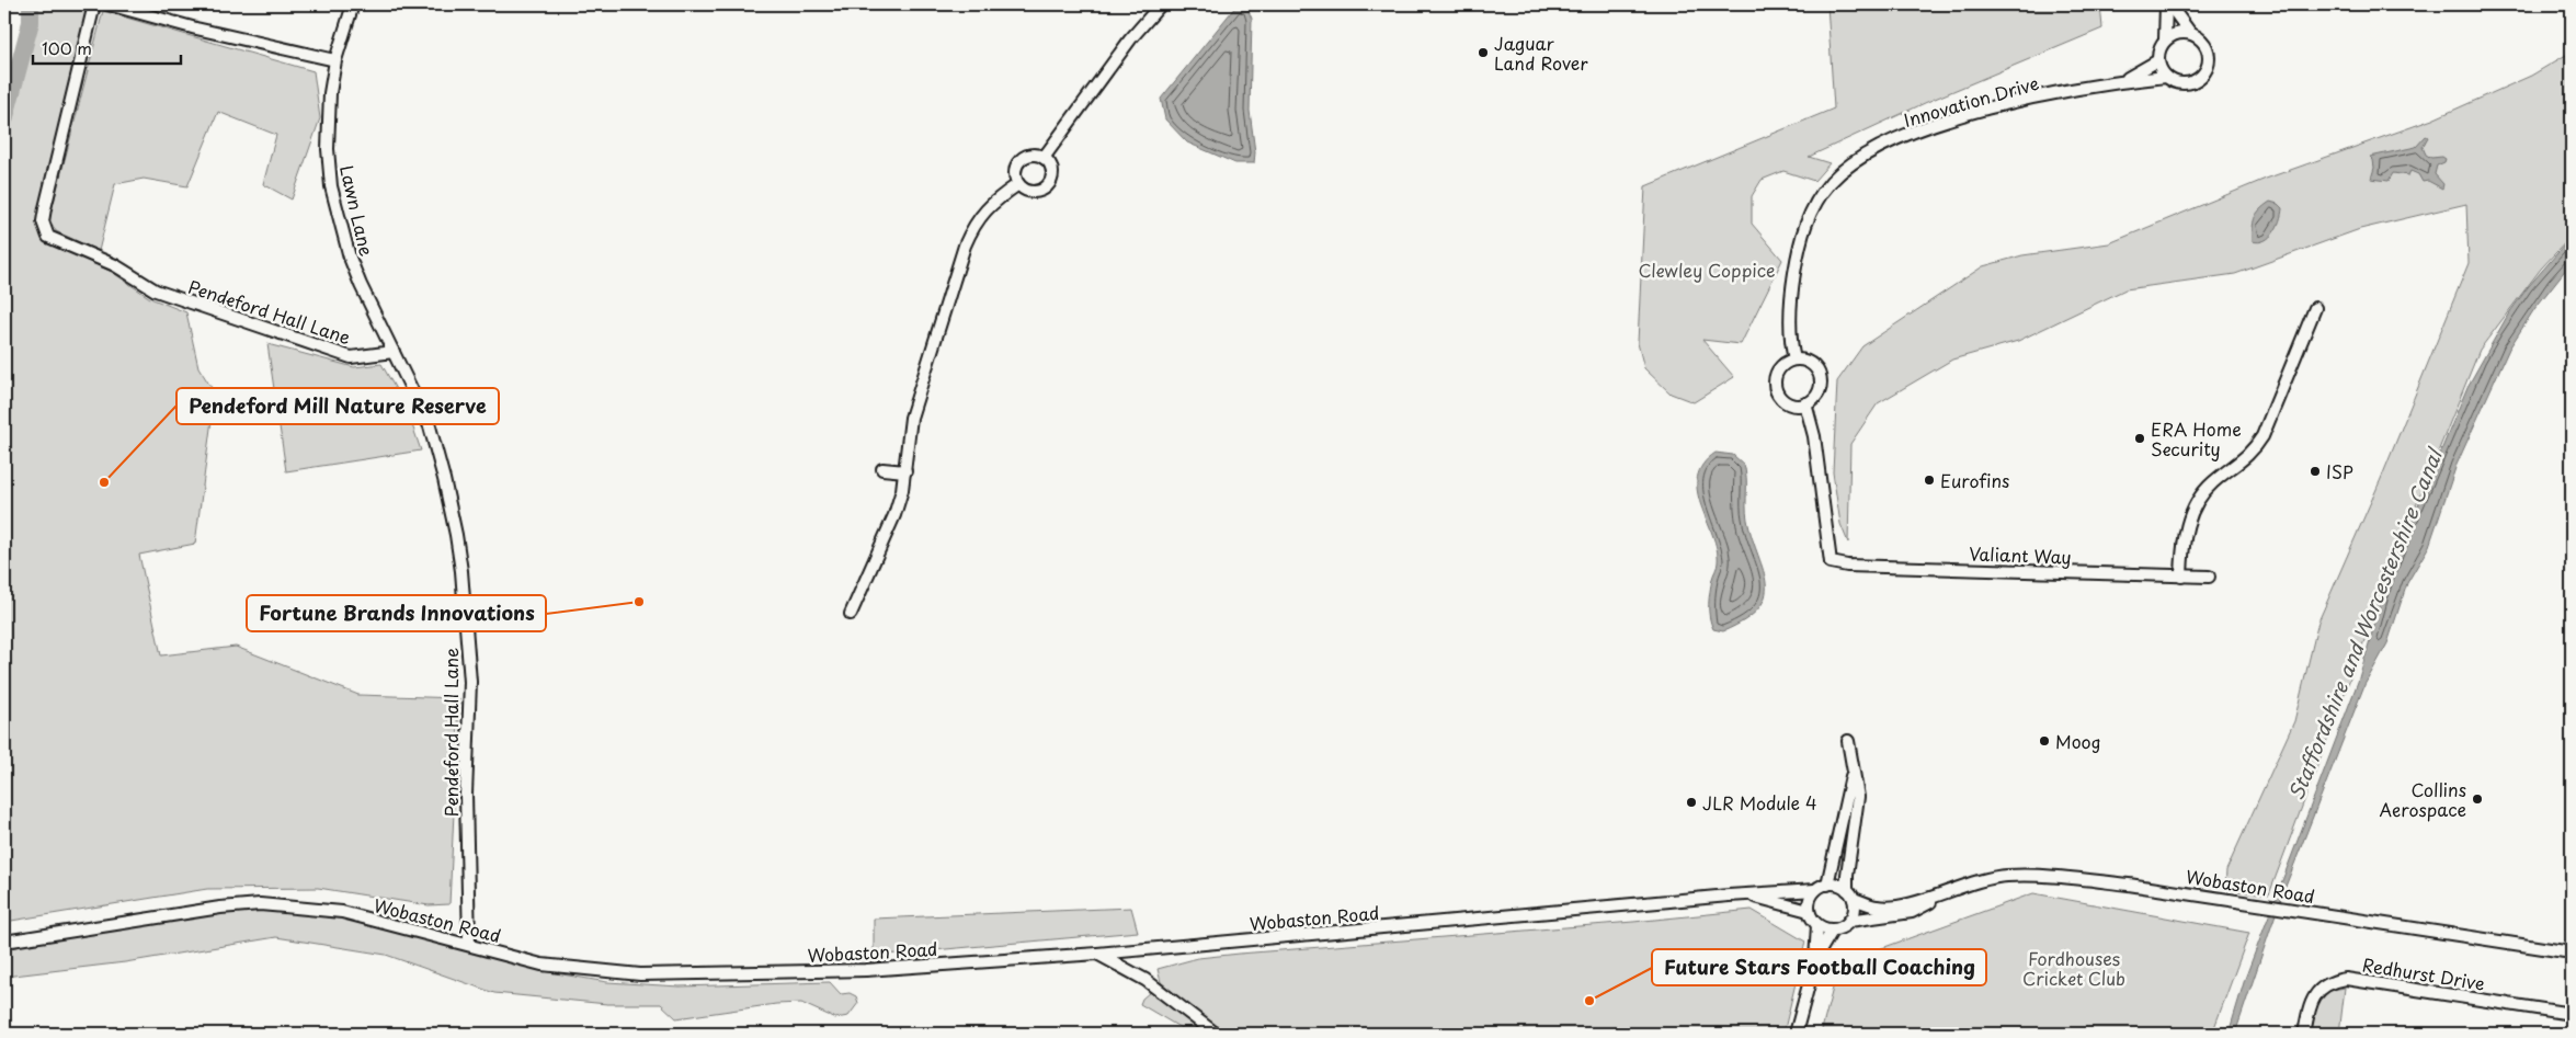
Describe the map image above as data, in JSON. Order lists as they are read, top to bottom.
{
  "streets": {
    "street": [
      "Innovation Drive",
      "Lawn Lane",
      "Pendeford Hall Lane",
      "Valiant Way",
      "Wobaston Road",
      "Redhurst Drive"
    ]
  },
  "crossings": [
    ["Innovation Drive", "Valiant Way"],
    ["Lawn Lane", "Pendeford Hall Lane"],
    ["Pendeford Hall Lane", "Wobaston Road"]
  ],
  "water": ["Staffordshire and Worcestershire Canal"],
  "parks": ["Clewley Coppice", "Fordhouses Cricket Club"],
  "places": [
    "Jaguar Land Rover",
    "ERA Home Security",
    "ISP",
    "Eurofins",
    "Pendeford Mill Nature Reserve",
    "Fortune Brands Innovations",
    "Moog",
    "Collins Aerospace",
    "JLR Module 4",
    "Future Stars Football Coaching"
  ],
  "scale_bar": "100 m"
}
